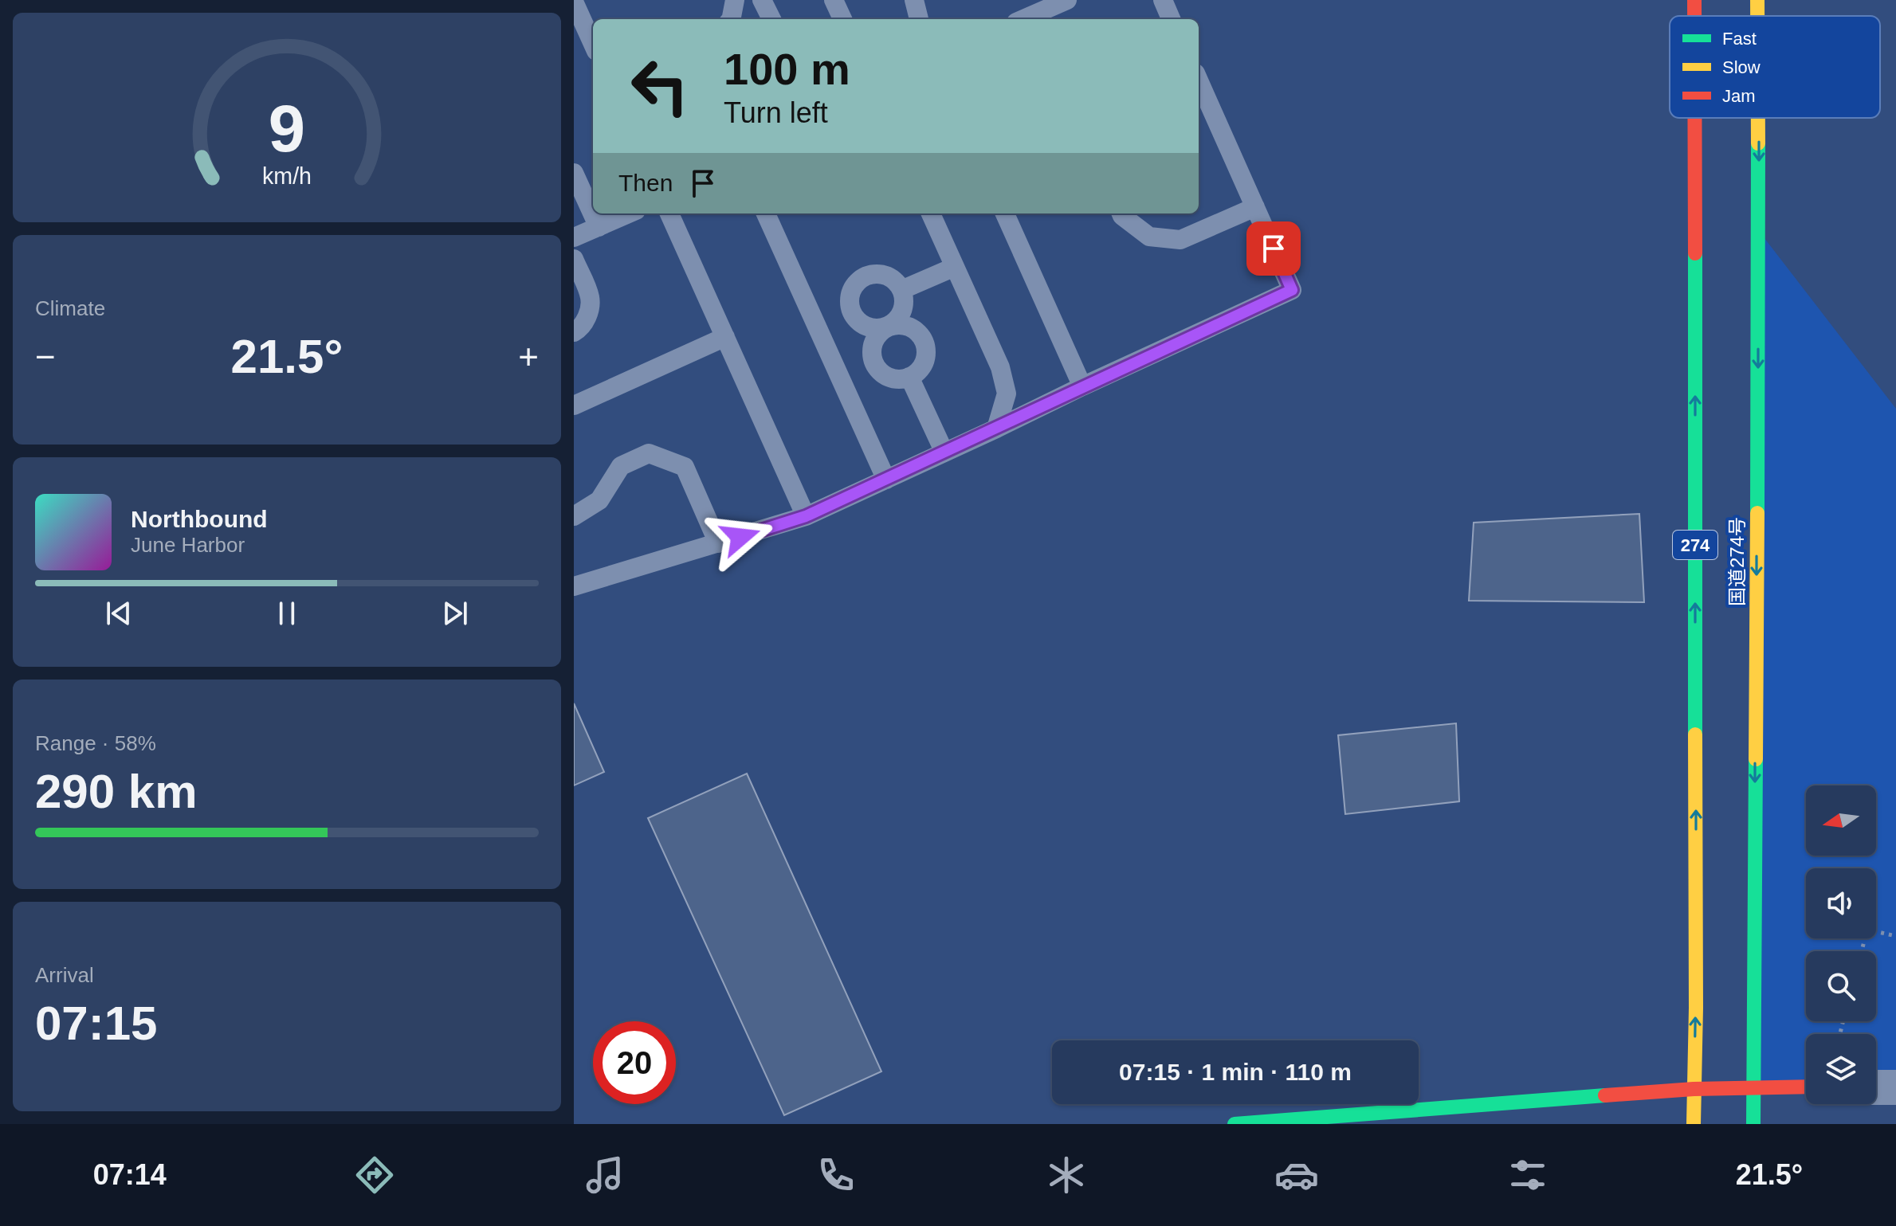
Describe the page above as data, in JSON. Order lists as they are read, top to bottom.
{
  "streets": {
    "main road": ["274", "国道274号"]
  },
  "legend": ["Fast", "Slow", "Jam"],
  "north": "left",
  "page": {
    "turn": ["100 m", "Turn left"],
    "then": "Then",
    "tile": [
      "Climate",
      ["Range · 58%", "290 km"],
      ["Arrival", "07:15"]
    ],
    "heat": ["−", "21.5°", "+"],
    "song": ["Northbound", "June Harbor"],
    "limit": "20",
    "trip": "07:15 · 1 min · 110 m",
    "tabs": ["07:14", "21.5°"],
    "gauge": ["9", "km/h"]
  }
}
